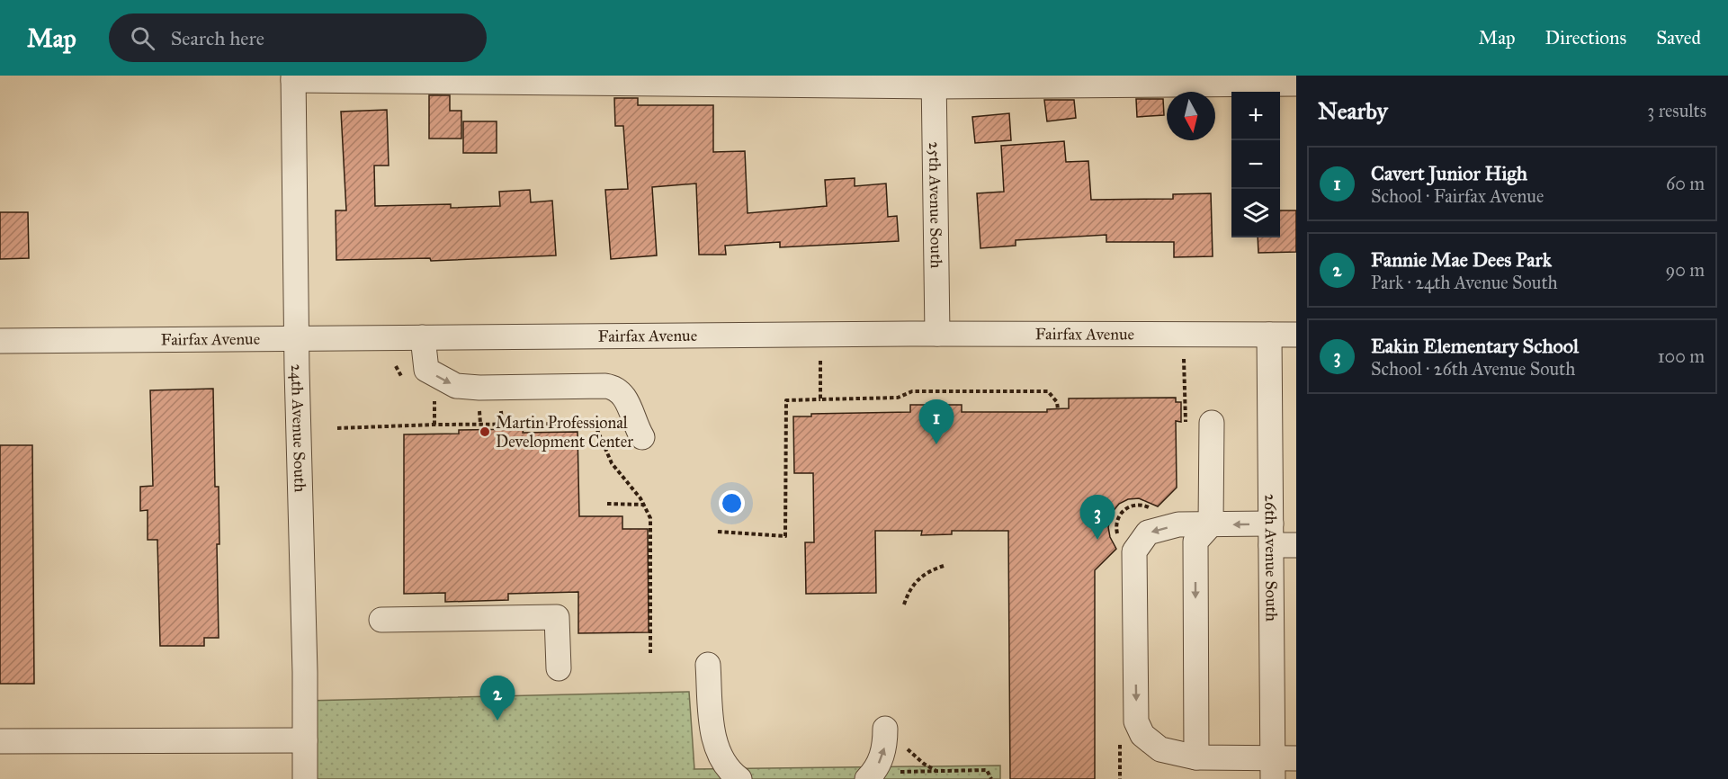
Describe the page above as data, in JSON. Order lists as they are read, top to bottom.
{
  "streets": {
    "street": [
      "25th Avenue South",
      "Fairfax Avenue",
      "24th Avenue South",
      "26th Avenue South"
    ]
  },
  "crossings": [
    ["25th Avenue South", "Fairfax Avenue"],
    ["Fairfax Avenue", "24th Avenue South"],
    ["Fairfax Avenue", "26th Avenue South"]
  ],
  "places": ["Martin Professional Development Center"],
  "north": "bottom",
  "page": {
    "header": "Map",
    "search": "Search here",
    "nav": ["Map", "Directions", "Saved"],
    "heading": ["Nearby", "3 results"],
    "map_buttons": ["+", "−"],
    "list": [
      {
        "mark": "1",
        "name": "Cavert Junior High",
        "note": "School · Fairfax Avenue",
        "value": "60 m"
      },
      {
        "mark": "2",
        "name": "Fannie Mae Dees Park",
        "note": "Park · 24th Avenue South",
        "value": "90 m"
      },
      {
        "mark": "3",
        "name": "Eakin Elementary School",
        "note": "School · 26th Avenue South",
        "value": "100 m"
      }
    ],
    "pins": ["1", "3", "2"]
  }
}
